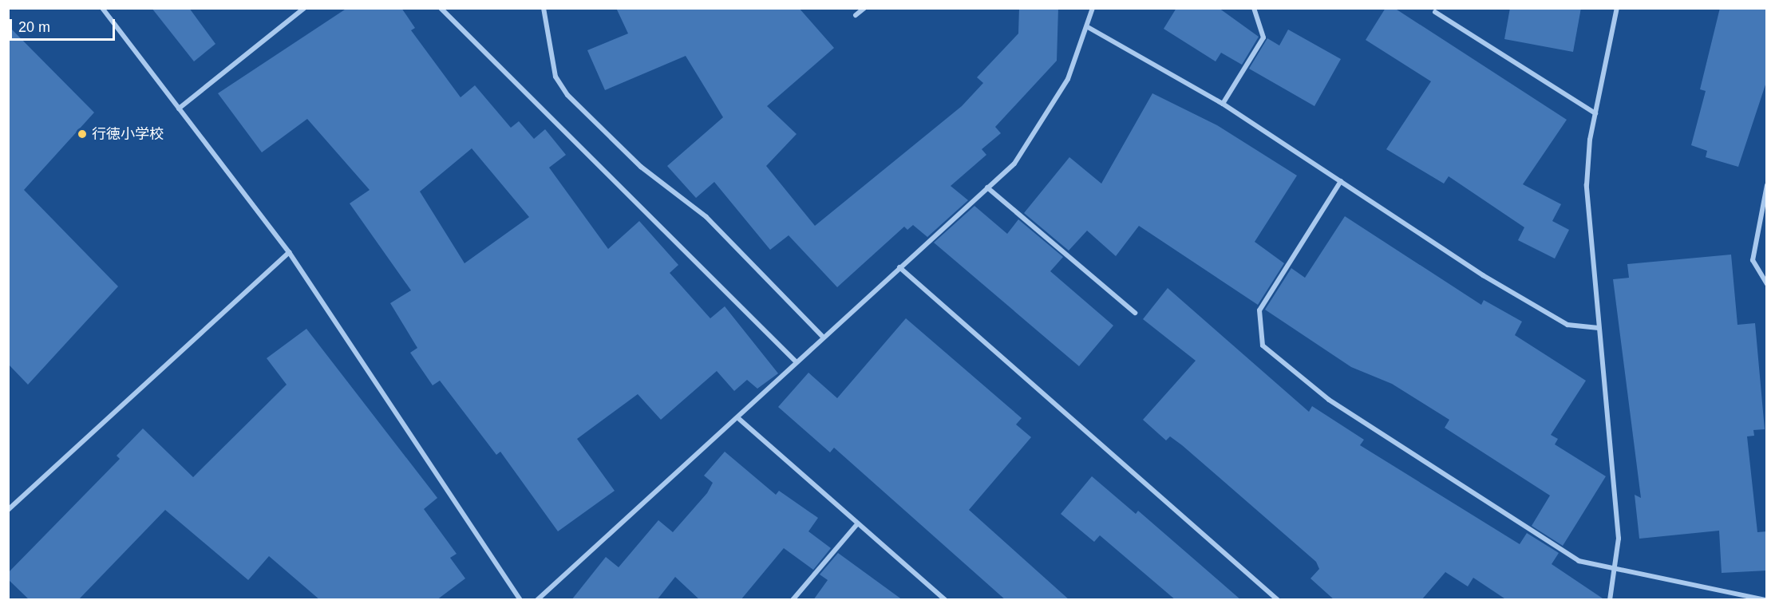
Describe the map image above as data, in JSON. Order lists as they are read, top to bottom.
{
  "places": ["行徳小学校"],
  "scale_bar": "20 m"
}
